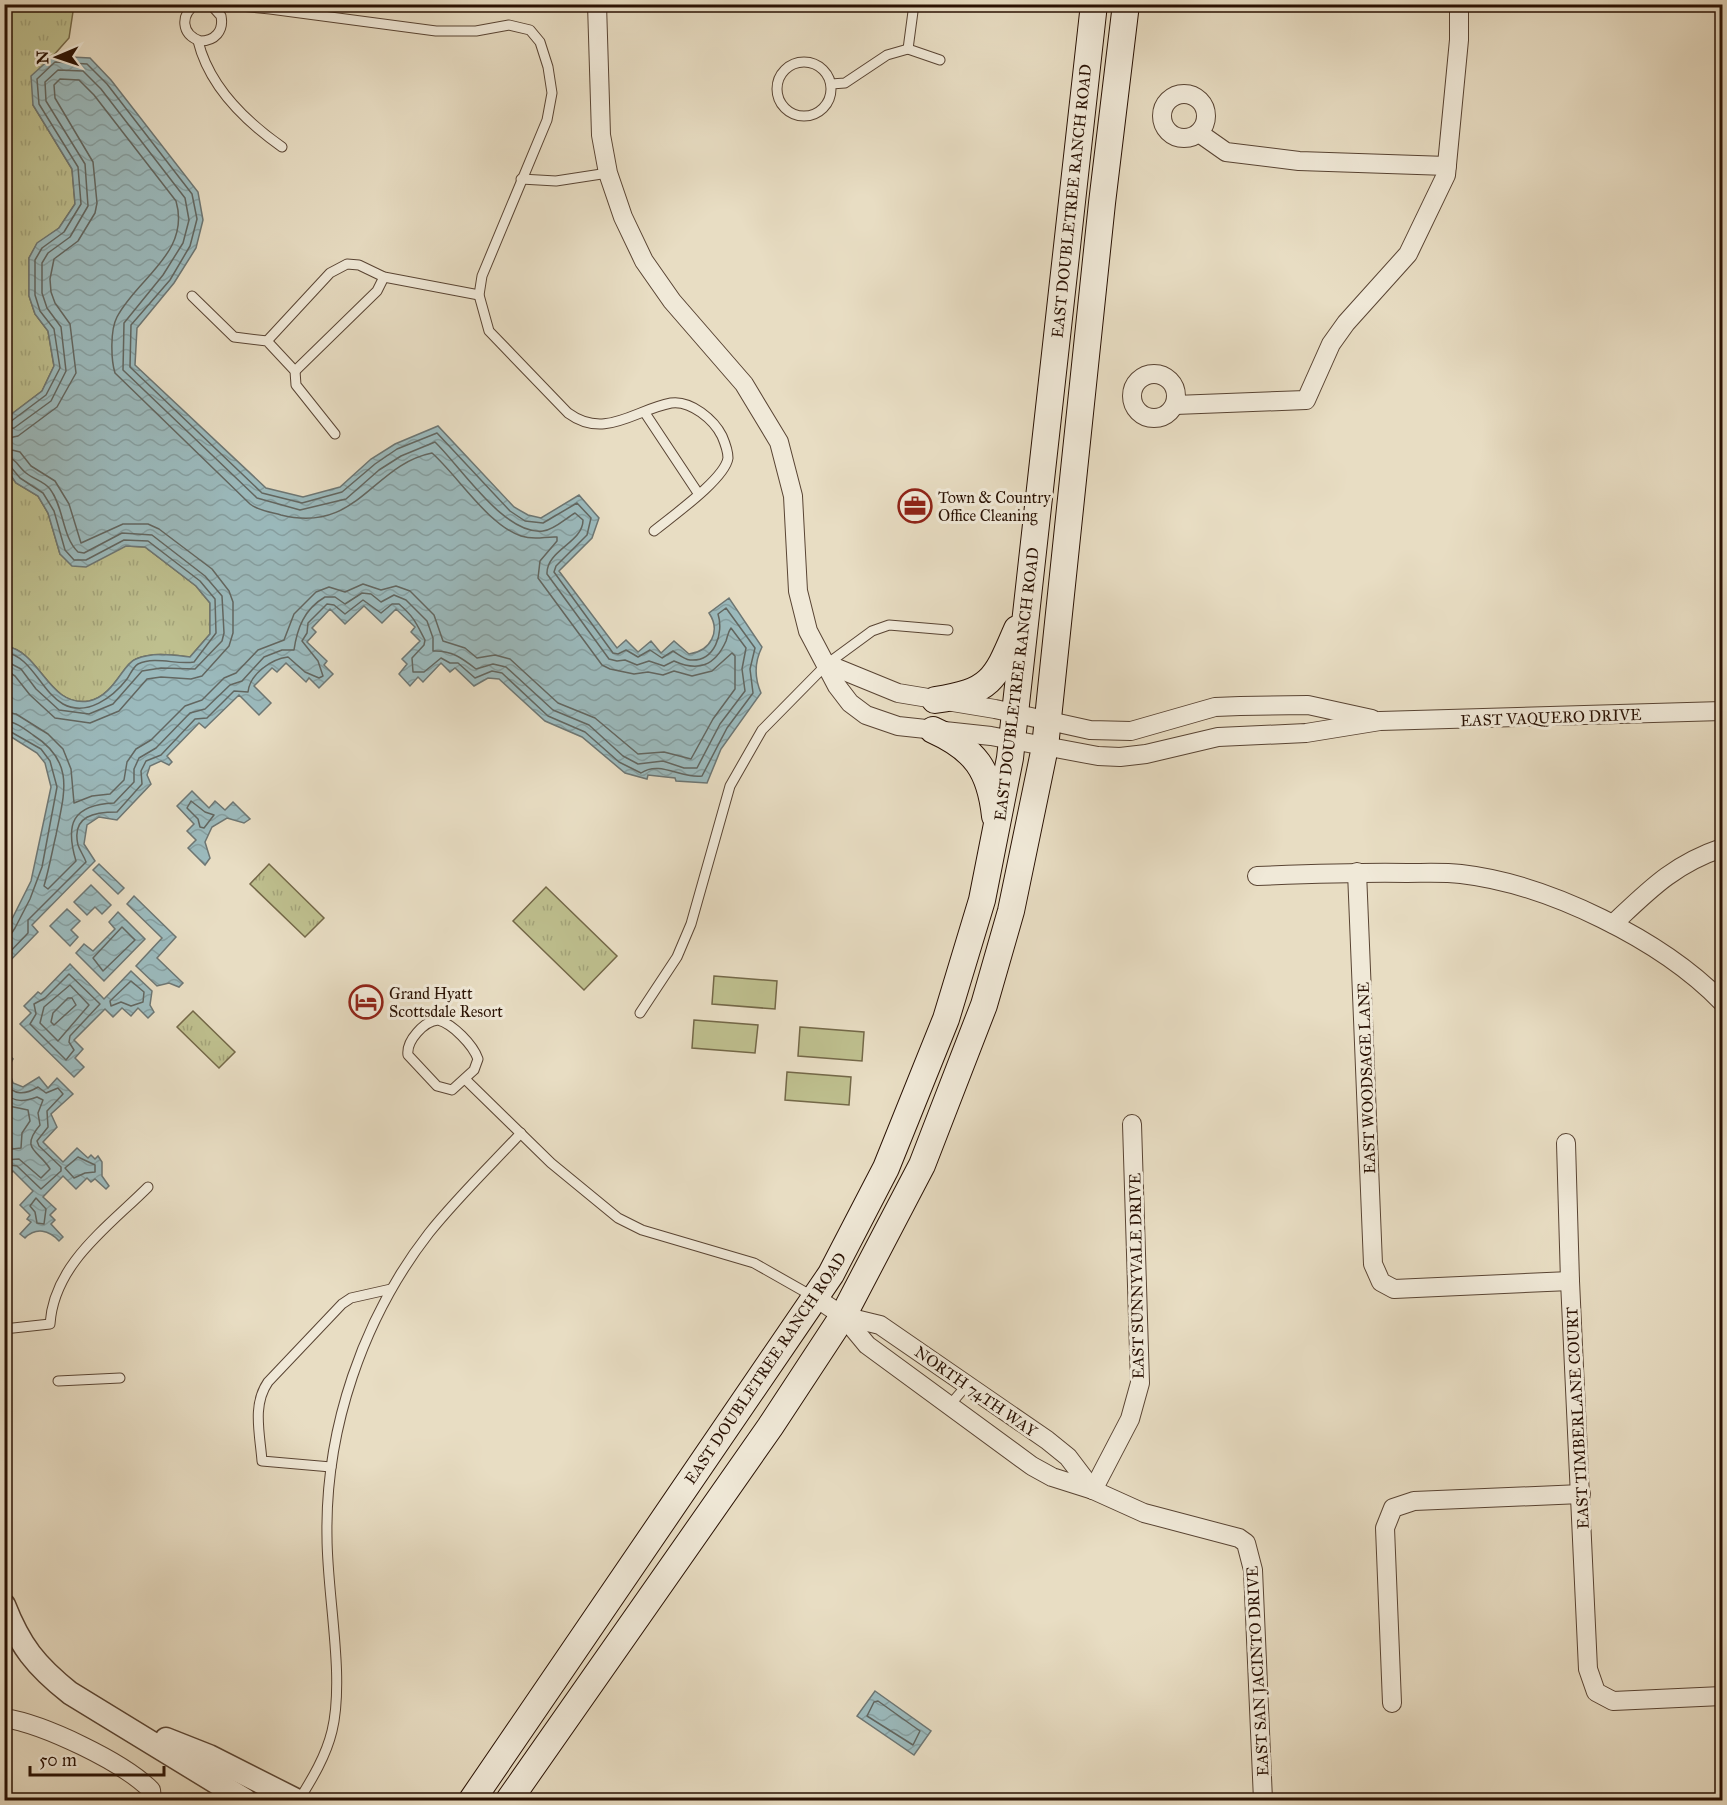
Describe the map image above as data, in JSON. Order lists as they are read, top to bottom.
{
  "streets": {
    "main road": ["EAST DOUBLETREE RANCH ROAD"],
    "street": [
      "EAST VAQUERO DRIVE",
      "EAST WOODSAGE LANE",
      "EAST SUNNYVALE DRIVE",
      "NORTH 74TH WAY",
      "EAST TIMBERLANE COURT",
      "EAST SAN JACINTO DRIVE"
    ]
  },
  "crossings": [
    ["EAST DOUBLETREE RANCH ROAD", "EAST VAQUERO DRIVE"],
    ["EAST DOUBLETREE RANCH ROAD", "NORTH 74TH WAY"],
    ["EAST WOODSAGE LANE", "EAST TIMBERLANE COURT"],
    ["EAST SUNNYVALE DRIVE", "NORTH 74TH WAY"],
    ["NORTH 74TH WAY", "EAST SAN JACINTO DRIVE"]
  ],
  "places": {
    "office": ["Town & Country Office Cleaning"],
    "hotel": ["Grand Hyatt Scottsdale Resort"]
  },
  "scale_bar": "50 m",
  "north": "left"
}
